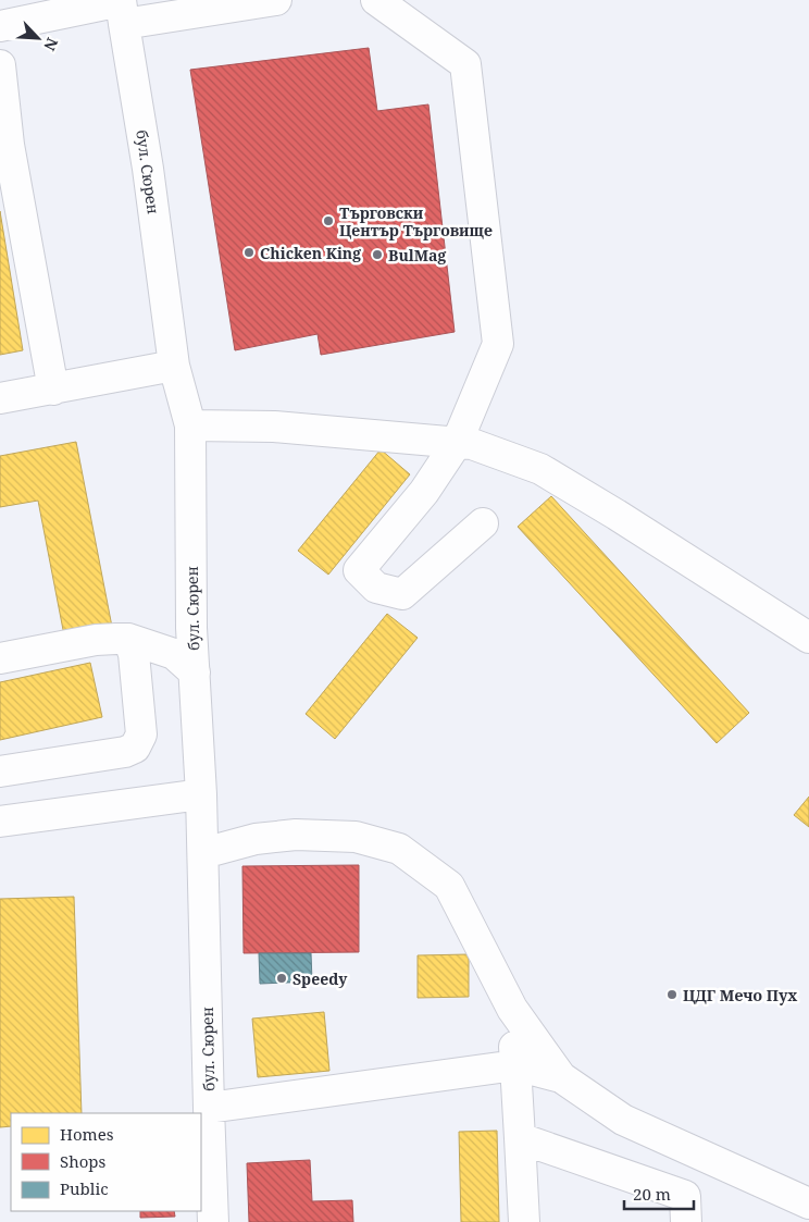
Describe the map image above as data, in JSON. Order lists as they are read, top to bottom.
{
  "streets": {
    "street": ["бул. Сюрен"]
  },
  "places": [
    "Търговски Център Търговище",
    "Chicken King",
    "BulMag",
    "Speedy",
    "ЦДГ Мечо Пух"
  ],
  "legend": ["Homes", "Shops", "Public"],
  "scale_bar": "20 m",
  "north": "bottom right"
}
